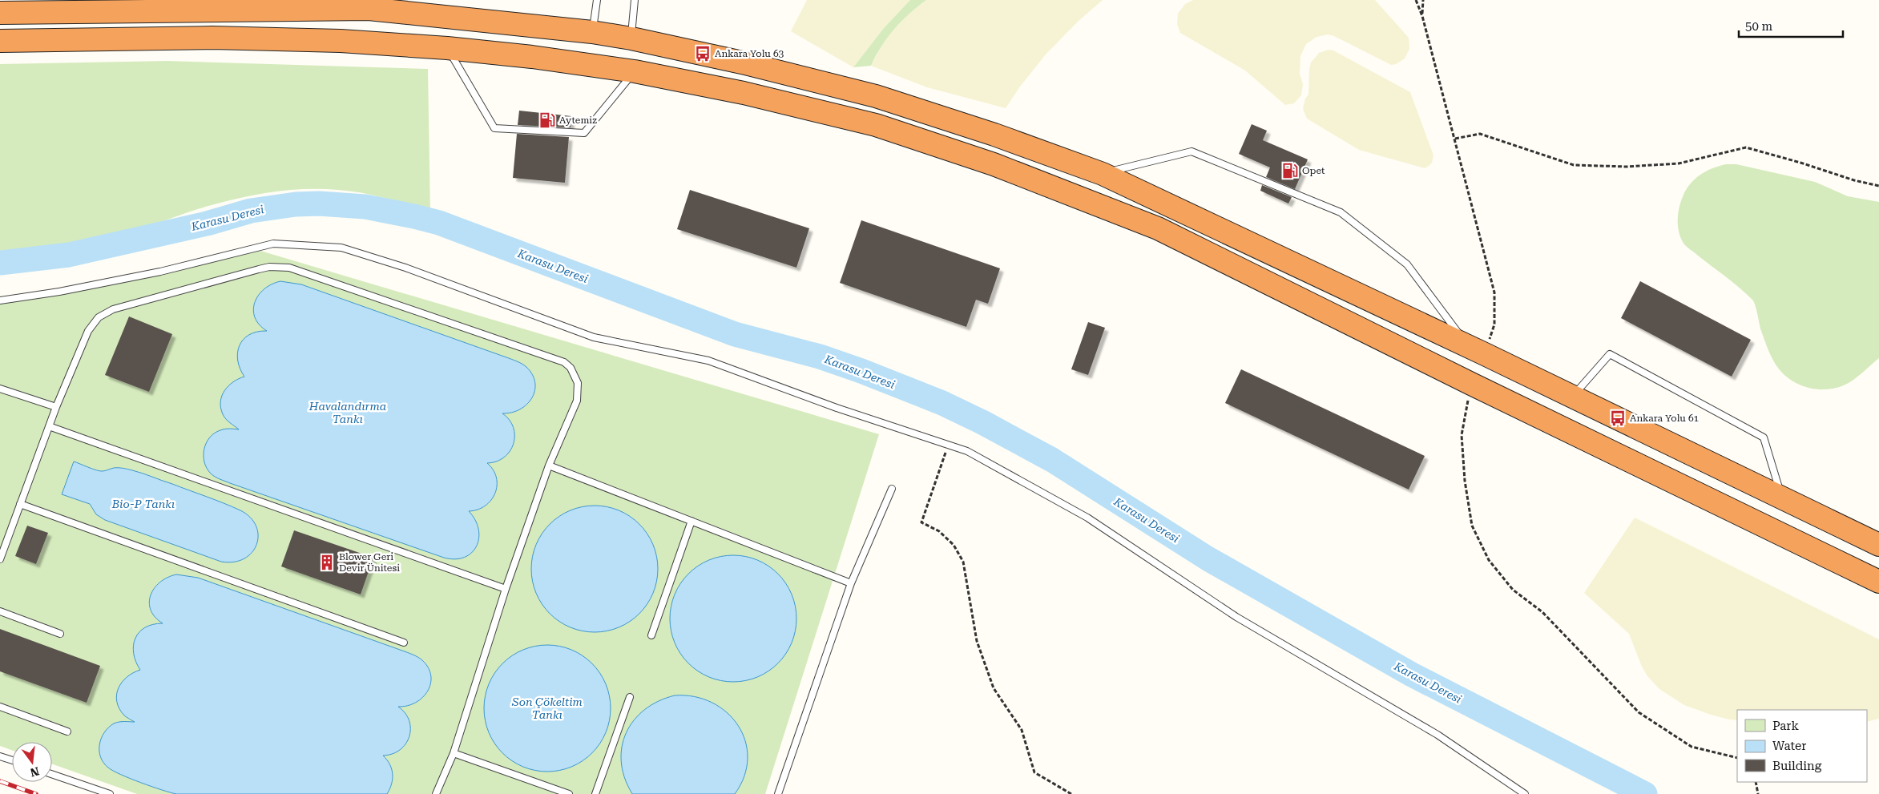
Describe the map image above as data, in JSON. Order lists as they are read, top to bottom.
{
  "water": [
    "Karasu Deresi",
    "Havalandırma Tankı",
    "Bio-P Tankı",
    "Son Çökeltim Tankı"
  ],
  "places": {
    "bus stop": ["Ankara Yolu 63", "Ankara Yolu 61"],
    "fuel station": ["Aytemiz", "Opet"],
    "building": ["Blower Geri Devir Ünitesi"]
  },
  "legend": ["Park", "Water", "Building"],
  "scale_bar": "50 m",
  "north": "bottom"
}
